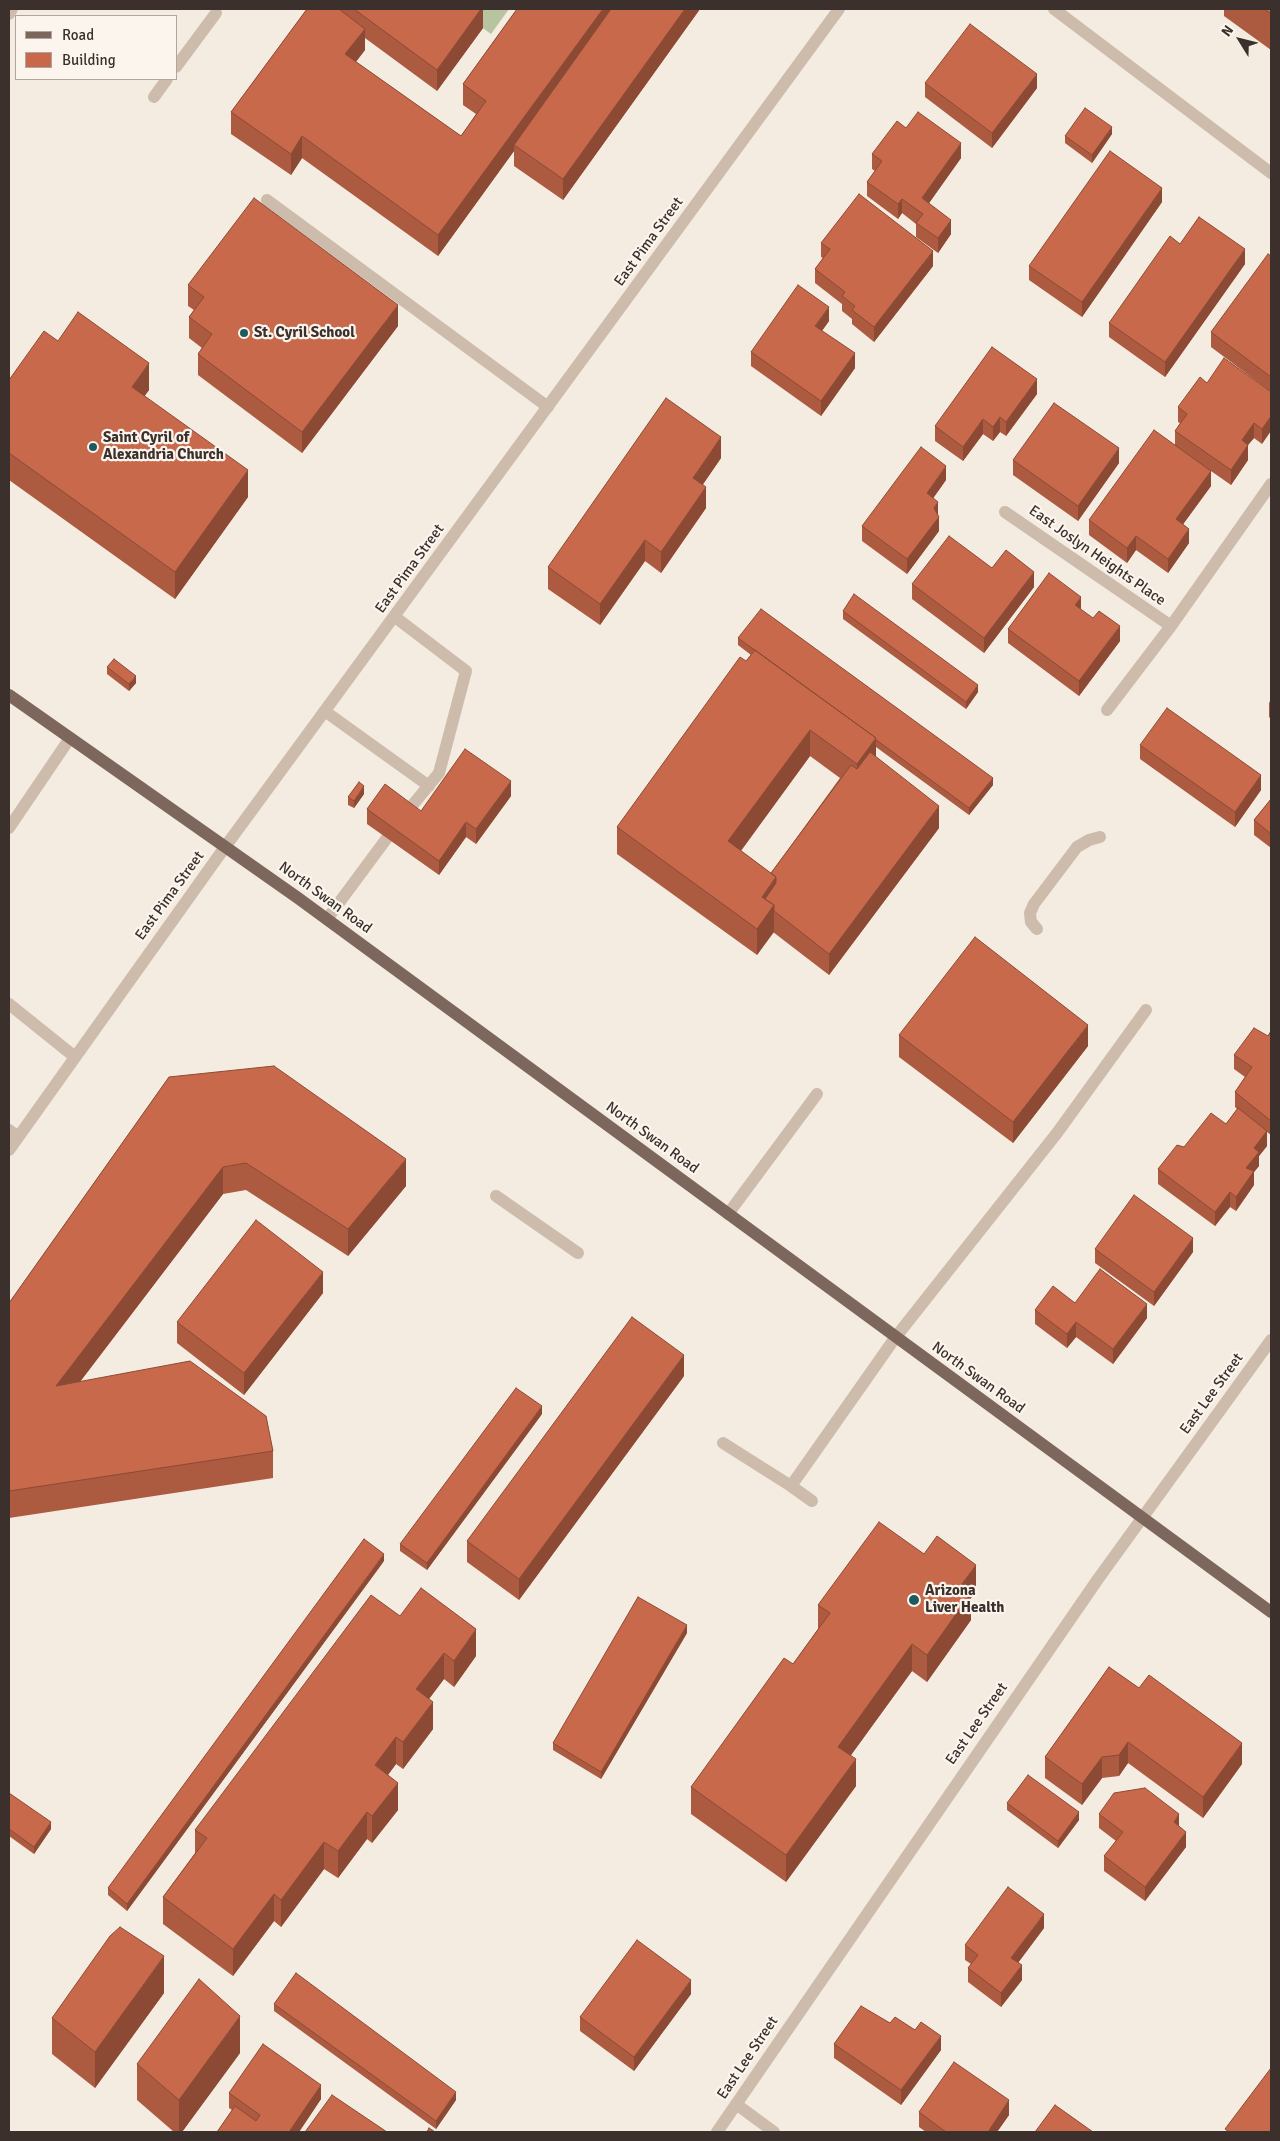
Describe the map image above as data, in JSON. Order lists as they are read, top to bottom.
{
  "streets": {
    "main road": ["North Swan Road"],
    "street": ["East Pima Street", "East Joslyn Heights Place", "East Lee Street"]
  },
  "crossings": [
    ["East Pima Street", "North Swan Road"],
    ["North Swan Road", "East Lee Street"]
  ],
  "places": ["St. Cyril School", "Saint Cyril of Alexandria Church", "Arizona Liver Health"],
  "legend": ["Road", "Building"],
  "north": "top left"
}
